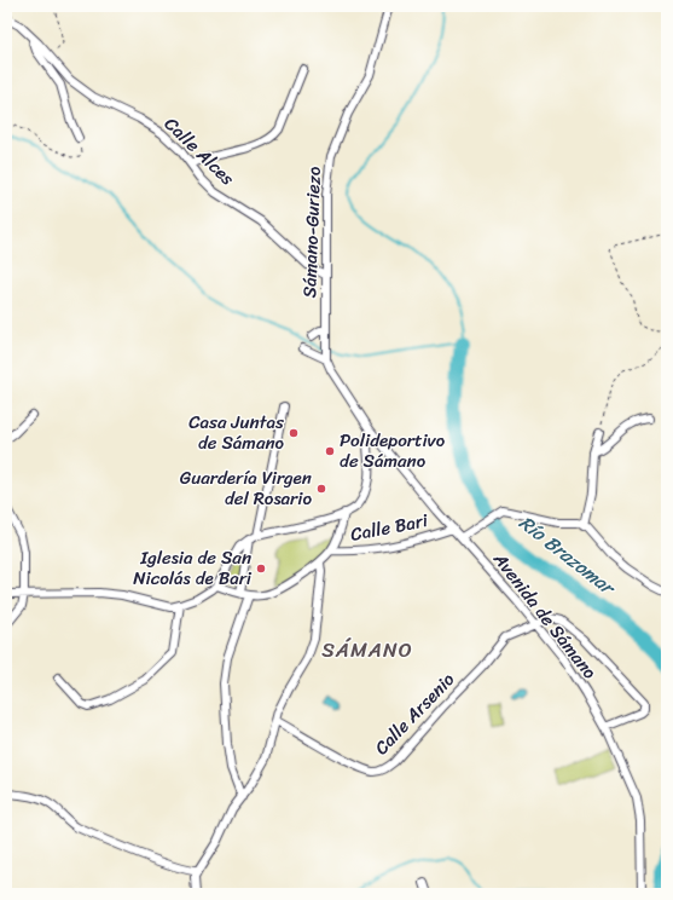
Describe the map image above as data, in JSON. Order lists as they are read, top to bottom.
{
  "streets": {
    "street": [
      "Calle Alces",
      "Sámano-Guriezo",
      "Calle Bari",
      "Avenida de Sámano",
      "Calle Arsenio"
    ]
  },
  "crossings": [
    ["Calle Alces", "Sámano-Guriezo"],
    ["Sámano-Guriezo", "Calle Bari"],
    ["Sámano-Guriezo", "Avenida de Sámano"],
    ["Calle Bari", "Avenida de Sámano"],
    ["Avenida de Sámano", "Calle Arsenio"]
  ],
  "districts": ["SÁMANO"],
  "water": ["Río Brazomar"],
  "places": [
    "Casa Juntas de Sámano",
    "Polideportivo de Sámano",
    "Guardería Virgen del Rosario",
    "Iglesia de San Nicolás de Bari"
  ]
}
